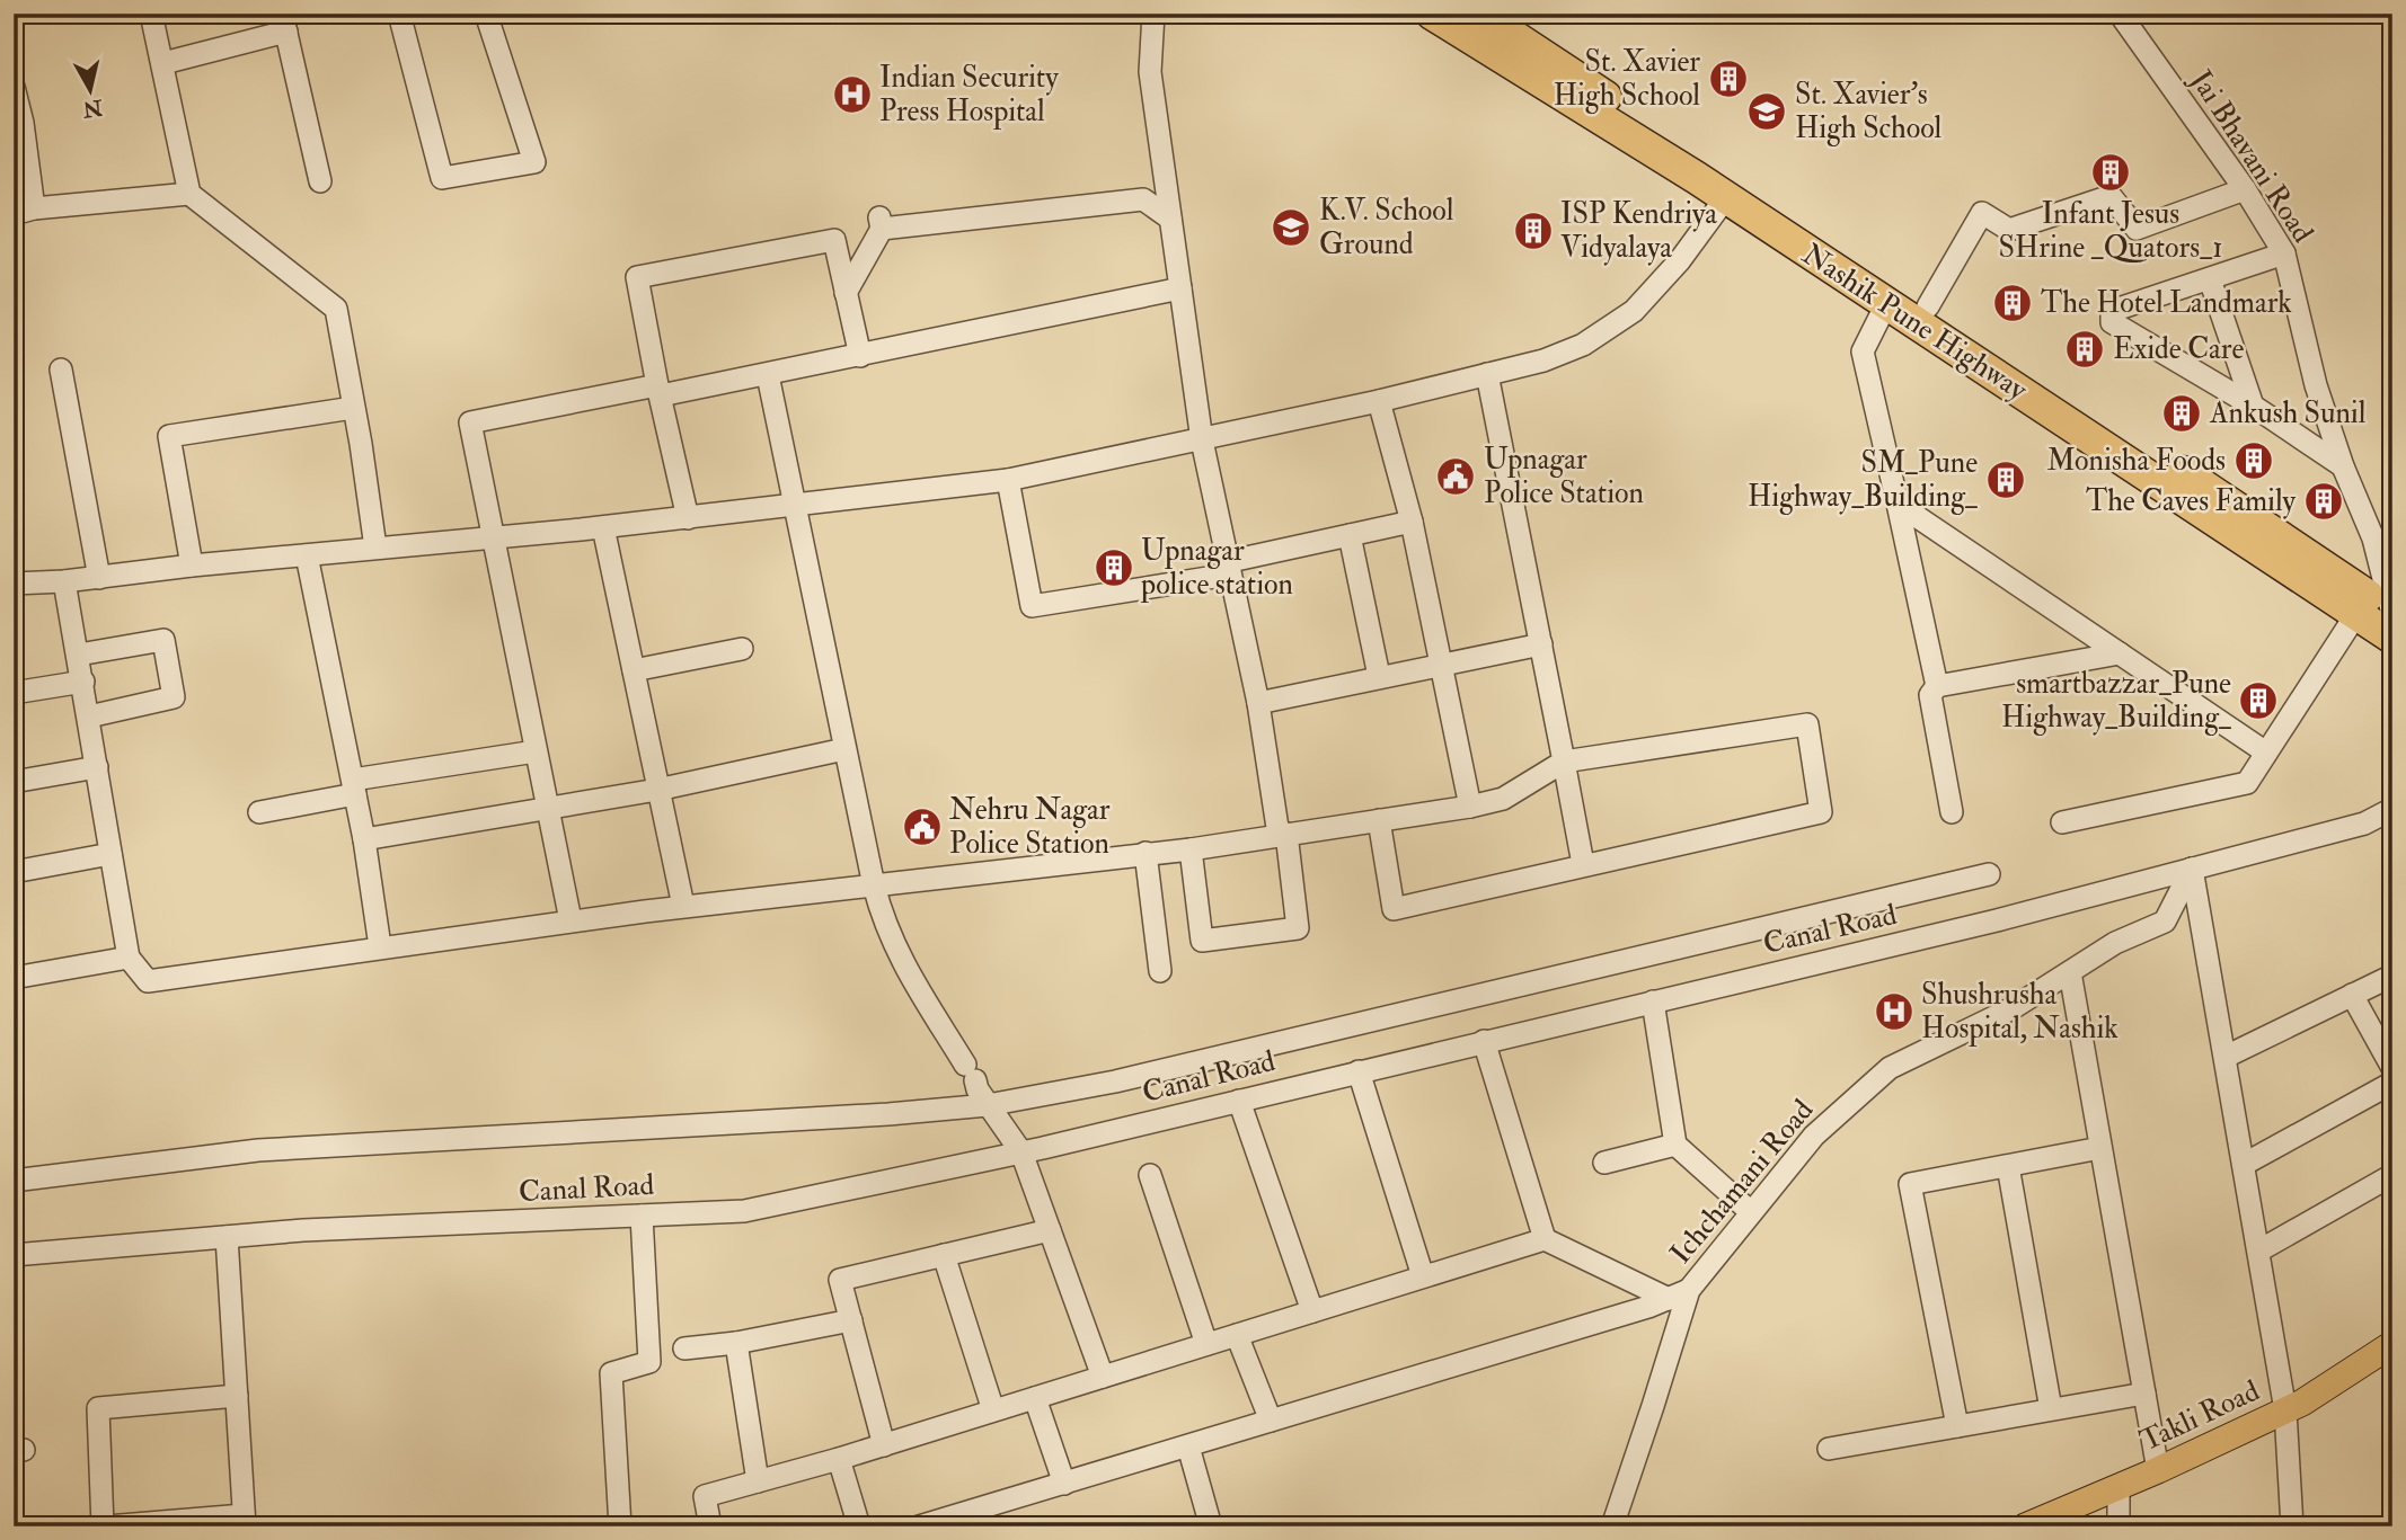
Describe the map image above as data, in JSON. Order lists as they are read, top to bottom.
{
  "streets": {
    "highway": ["Nashik Pune Highway"],
    "main road": ["Takli Road"],
    "street": ["Jai Bhavani Road", "Canal Road", "Ichchamani Road"]
  },
  "crossings": [
    ["Jai Bhavani Road", "Nashik Pune Highway"],
    ["Canal Road", "Ichchamani Road"]
  ],
  "places": {
    "building": [
      "St. Xavier High School",
      "Infant Jesus SHrine _Quators_1",
      "ISP Kendriya Vidyalaya",
      "The Hotel Landmark",
      "Exide Care",
      "Ankush Sunil",
      "Monisha Foods",
      "SM_Pune Highway_Building_",
      "The Caves Family",
      "Upnagar police station",
      "smartbazzar_Pune Highway_Building_"
    ],
    "hospital": ["Indian Security Press Hospital", "Shushrusha Hospital, Nashik"],
    "school or university": ["St. Xavier's High School", "K.V. School Ground"],
    "public building": ["Upnagar Police Station", "Nehru Nagar Police Station"]
  },
  "north": "bottom"
}
